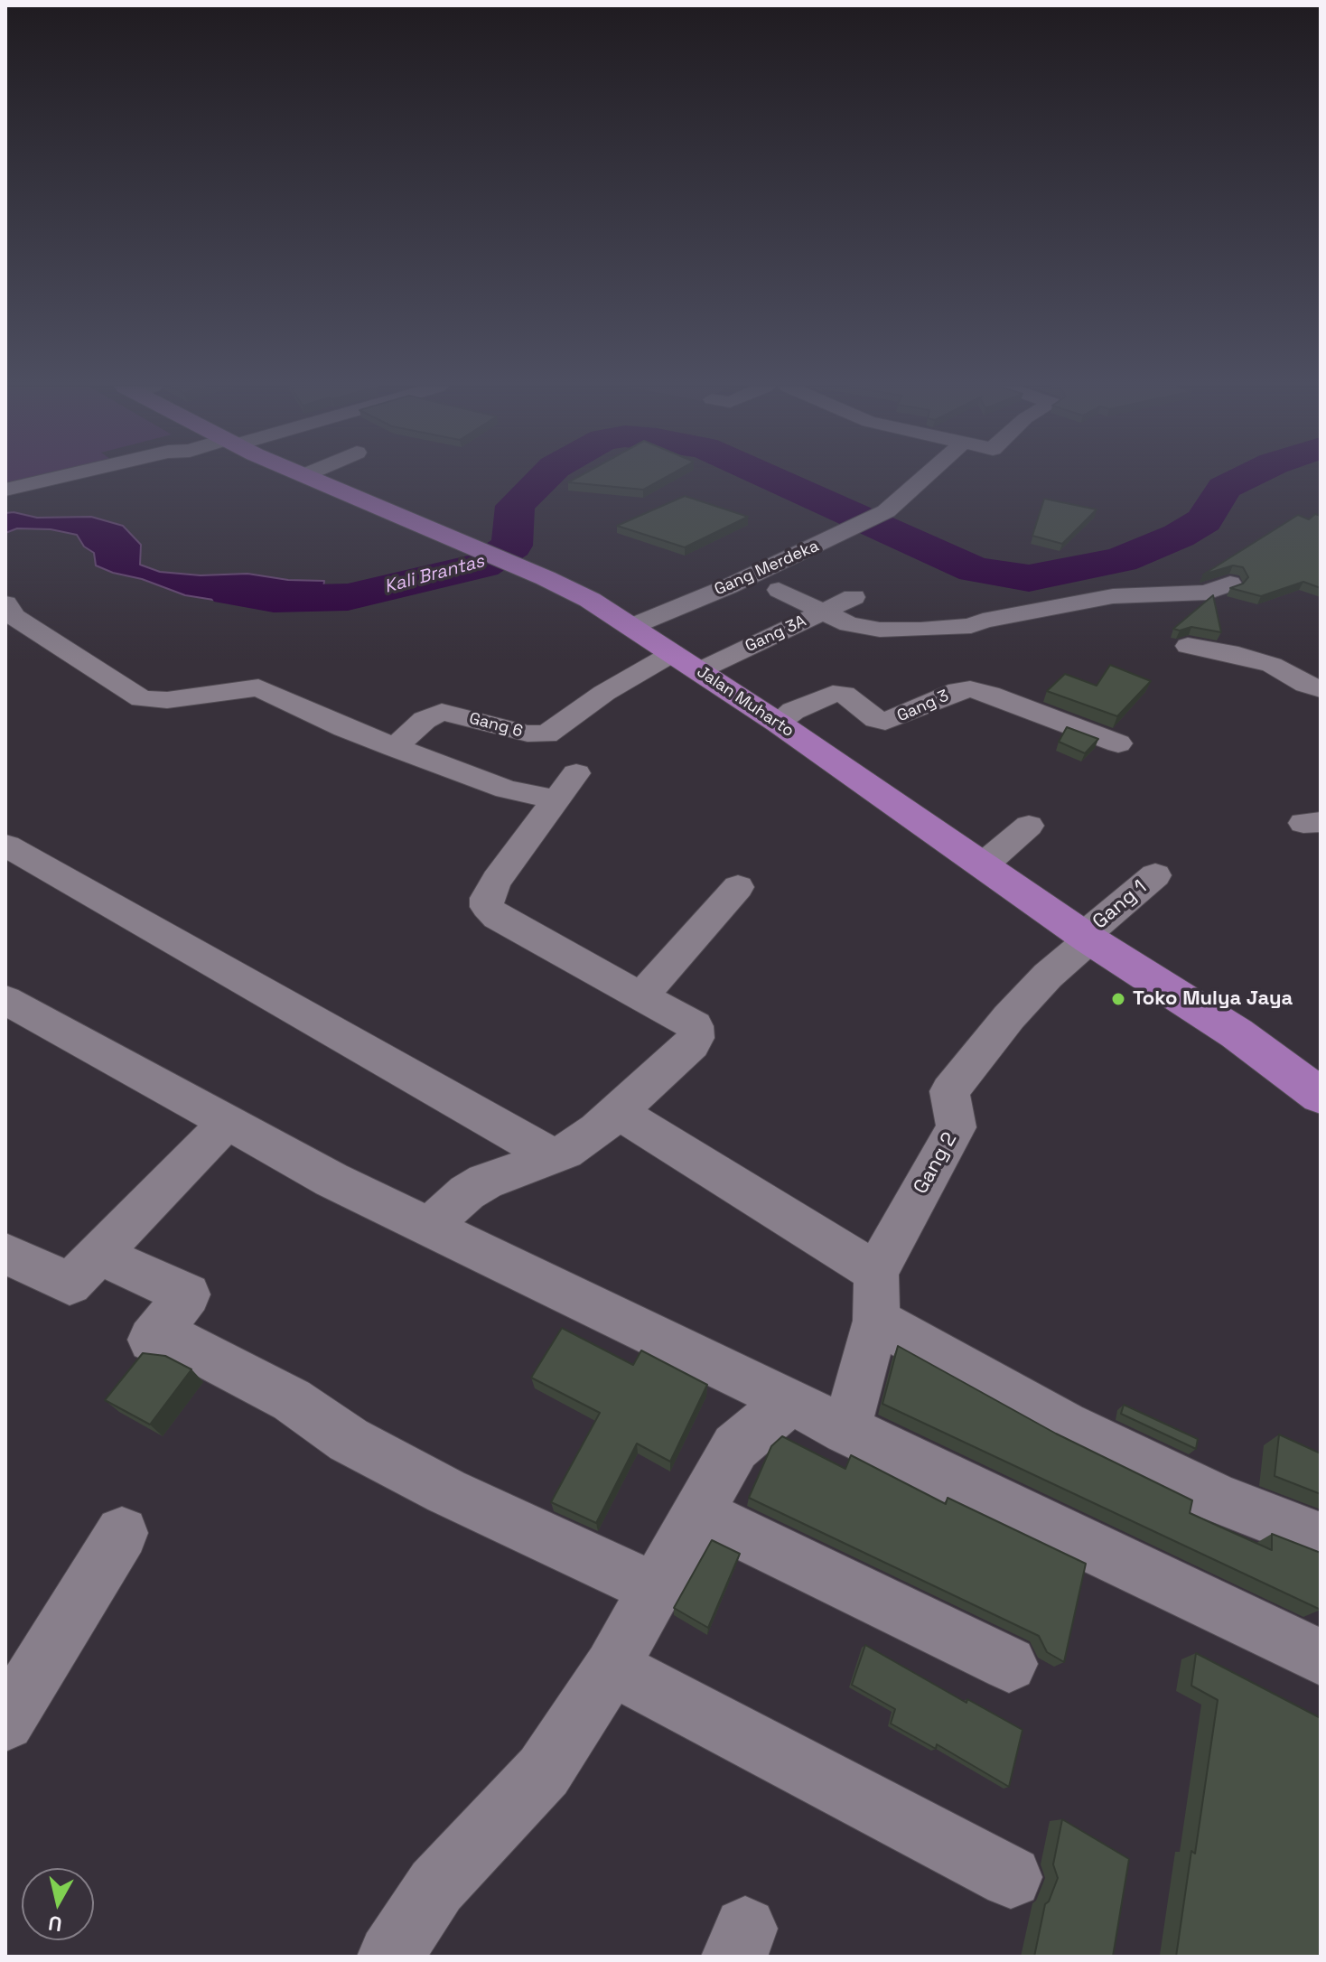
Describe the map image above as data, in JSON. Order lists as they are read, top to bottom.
{
  "streets": {
    "main road": ["Jalan Muharto"],
    "street": [
      "Gang Merdeka",
      "Gang 3A",
      "Gang 3",
      "Gang 6",
      "Gang 1",
      "Gang 2"
    ]
  },
  "crossings": [
    ["Gang Merdeka", "Jalan Muharto"],
    ["Gang 3A", "Jalan Muharto"],
    ["Gang 3A", "Gang 6"],
    ["Jalan Muharto", "Gang 3"],
    ["Jalan Muharto", "Gang 6"],
    ["Jalan Muharto", "Gang 1"],
    ["Jalan Muharto", "Gang 2"],
    ["Gang 1", "Gang 2"]
  ],
  "water": ["Kali Brantas"],
  "places": ["Toko Mulya Jaya"],
  "north": "bottom"
}
